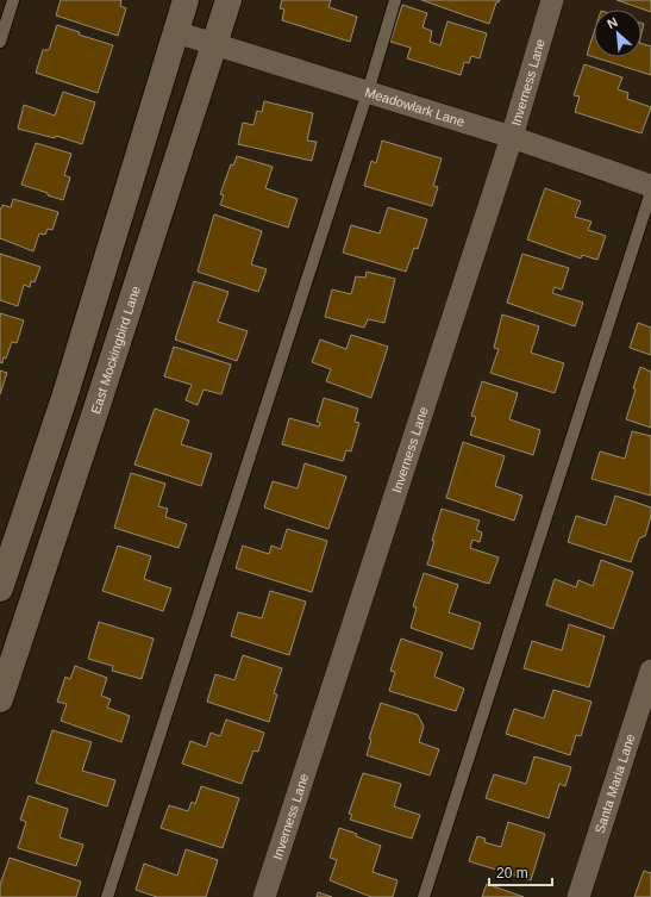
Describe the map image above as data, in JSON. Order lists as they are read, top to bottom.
{
  "streets": {
    "main road": ["East Mockingbird Lane"],
    "street": ["Inverness Lane", "Meadowlark Lane", "Santa Maria Lane"]
  },
  "crossings": [
    ["Inverness Lane", "Meadowlark Lane"],
    ["Meadowlark Lane", "East Mockingbird Lane"]
  ],
  "scale_bar": "20 m",
  "north": "top left"
}
